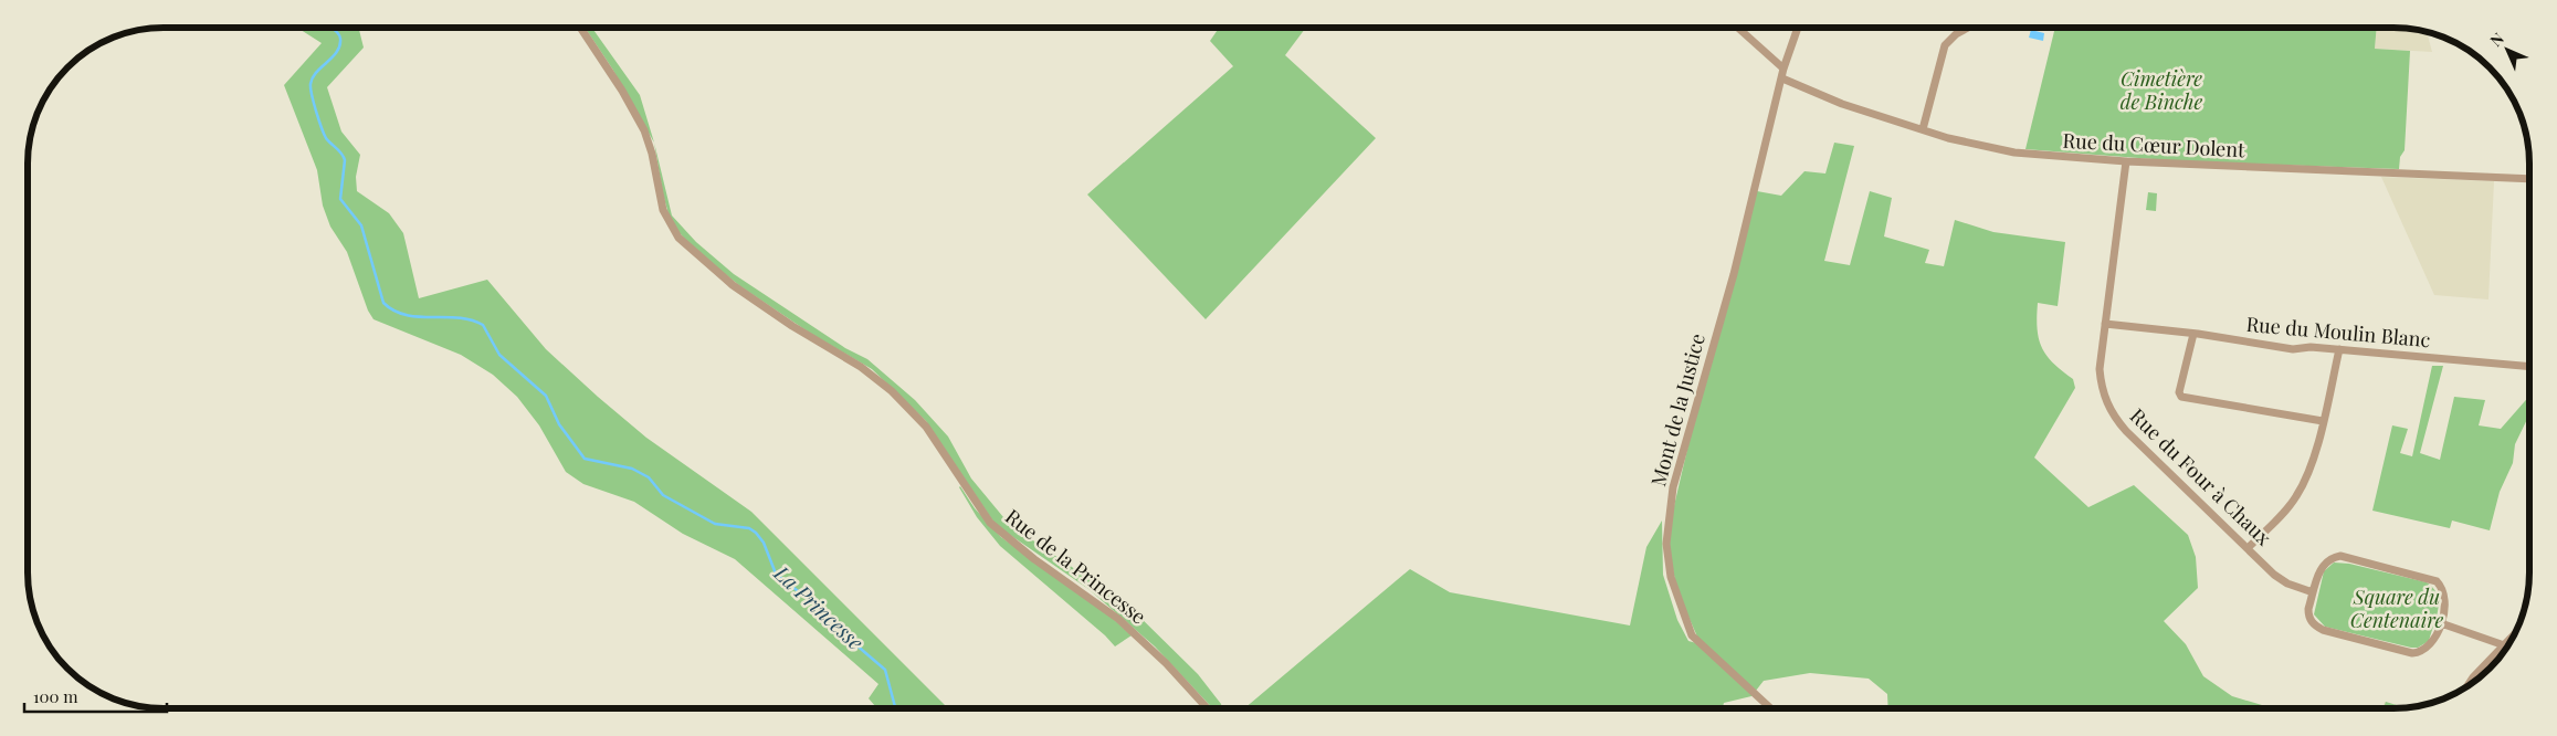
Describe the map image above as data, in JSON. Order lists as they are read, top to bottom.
{
  "streets": {
    "street": [
      "Rue du Cœur Dolent",
      "Rue du Moulin Blanc",
      "Mont de la Justice",
      "Rue du Four à Chaux",
      "Rue de la Princesse"
    ]
  },
  "crossings": [
    ["Rue du Cœur Dolent", "Mont de la Justice"],
    ["Rue du Cœur Dolent", "Rue du Four à Chaux"],
    ["Rue du Moulin Blanc", "Rue du Four à Chaux"]
  ],
  "water": ["La Princesse"],
  "parks": ["Cimetière de Binche", "Square du Centenaire"],
  "scale_bar": "100 m",
  "north": "top left"
}
